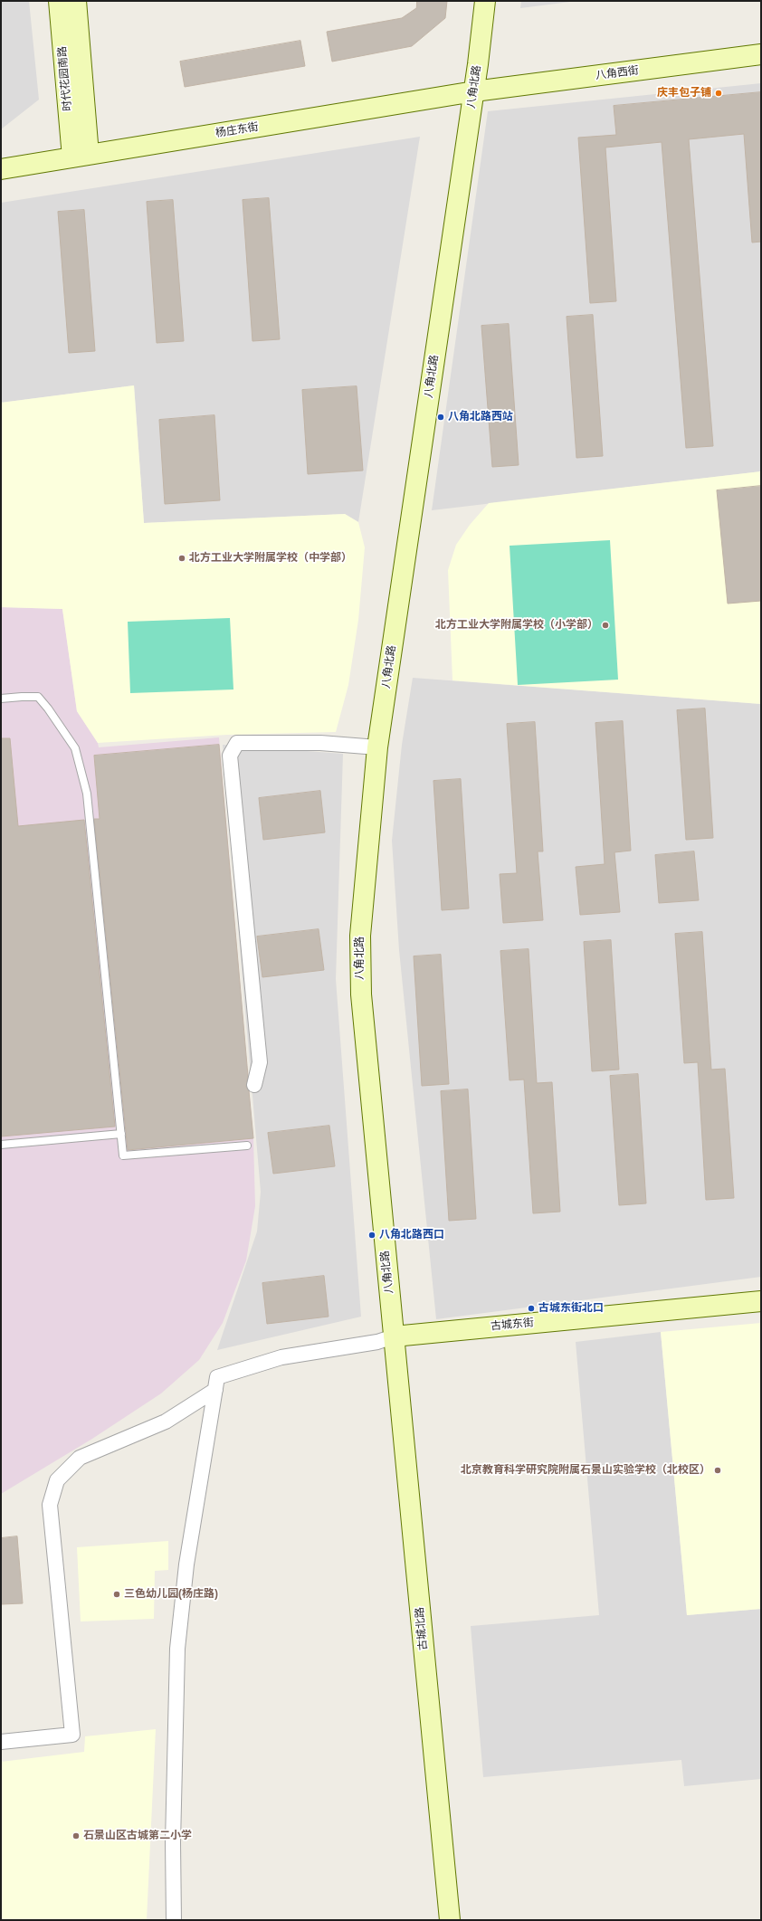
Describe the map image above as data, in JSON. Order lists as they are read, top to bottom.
{
  "streets": {
    "street": [
      "八角西街",
      "时代花园南路",
      "八角北路",
      "杨庄东街",
      "古城东街",
      "古城北路"
    ]
  },
  "crossings": [
    ["八角西街", "八角北路"],
    ["八角西街", "杨庄东街"],
    ["时代花园南路", "杨庄东街"],
    ["八角北路", "杨庄东街"],
    ["八角北路", "古城东街"],
    ["八角北路", "古城北路"],
    ["古城东街", "古城北路"]
  ],
  "places": [
    "庆丰包子铺",
    "八角北路西站",
    "北方工业大学附属学校（中学部）",
    "北方工业大学附属学校（小学部）",
    "八角北路西口",
    "古城东街北口",
    "北京教育科学研究院附属石景山实验学校（北校区）",
    "三色幼儿园(杨庄路)",
    "石景山区古城第二小学"
  ]
}
